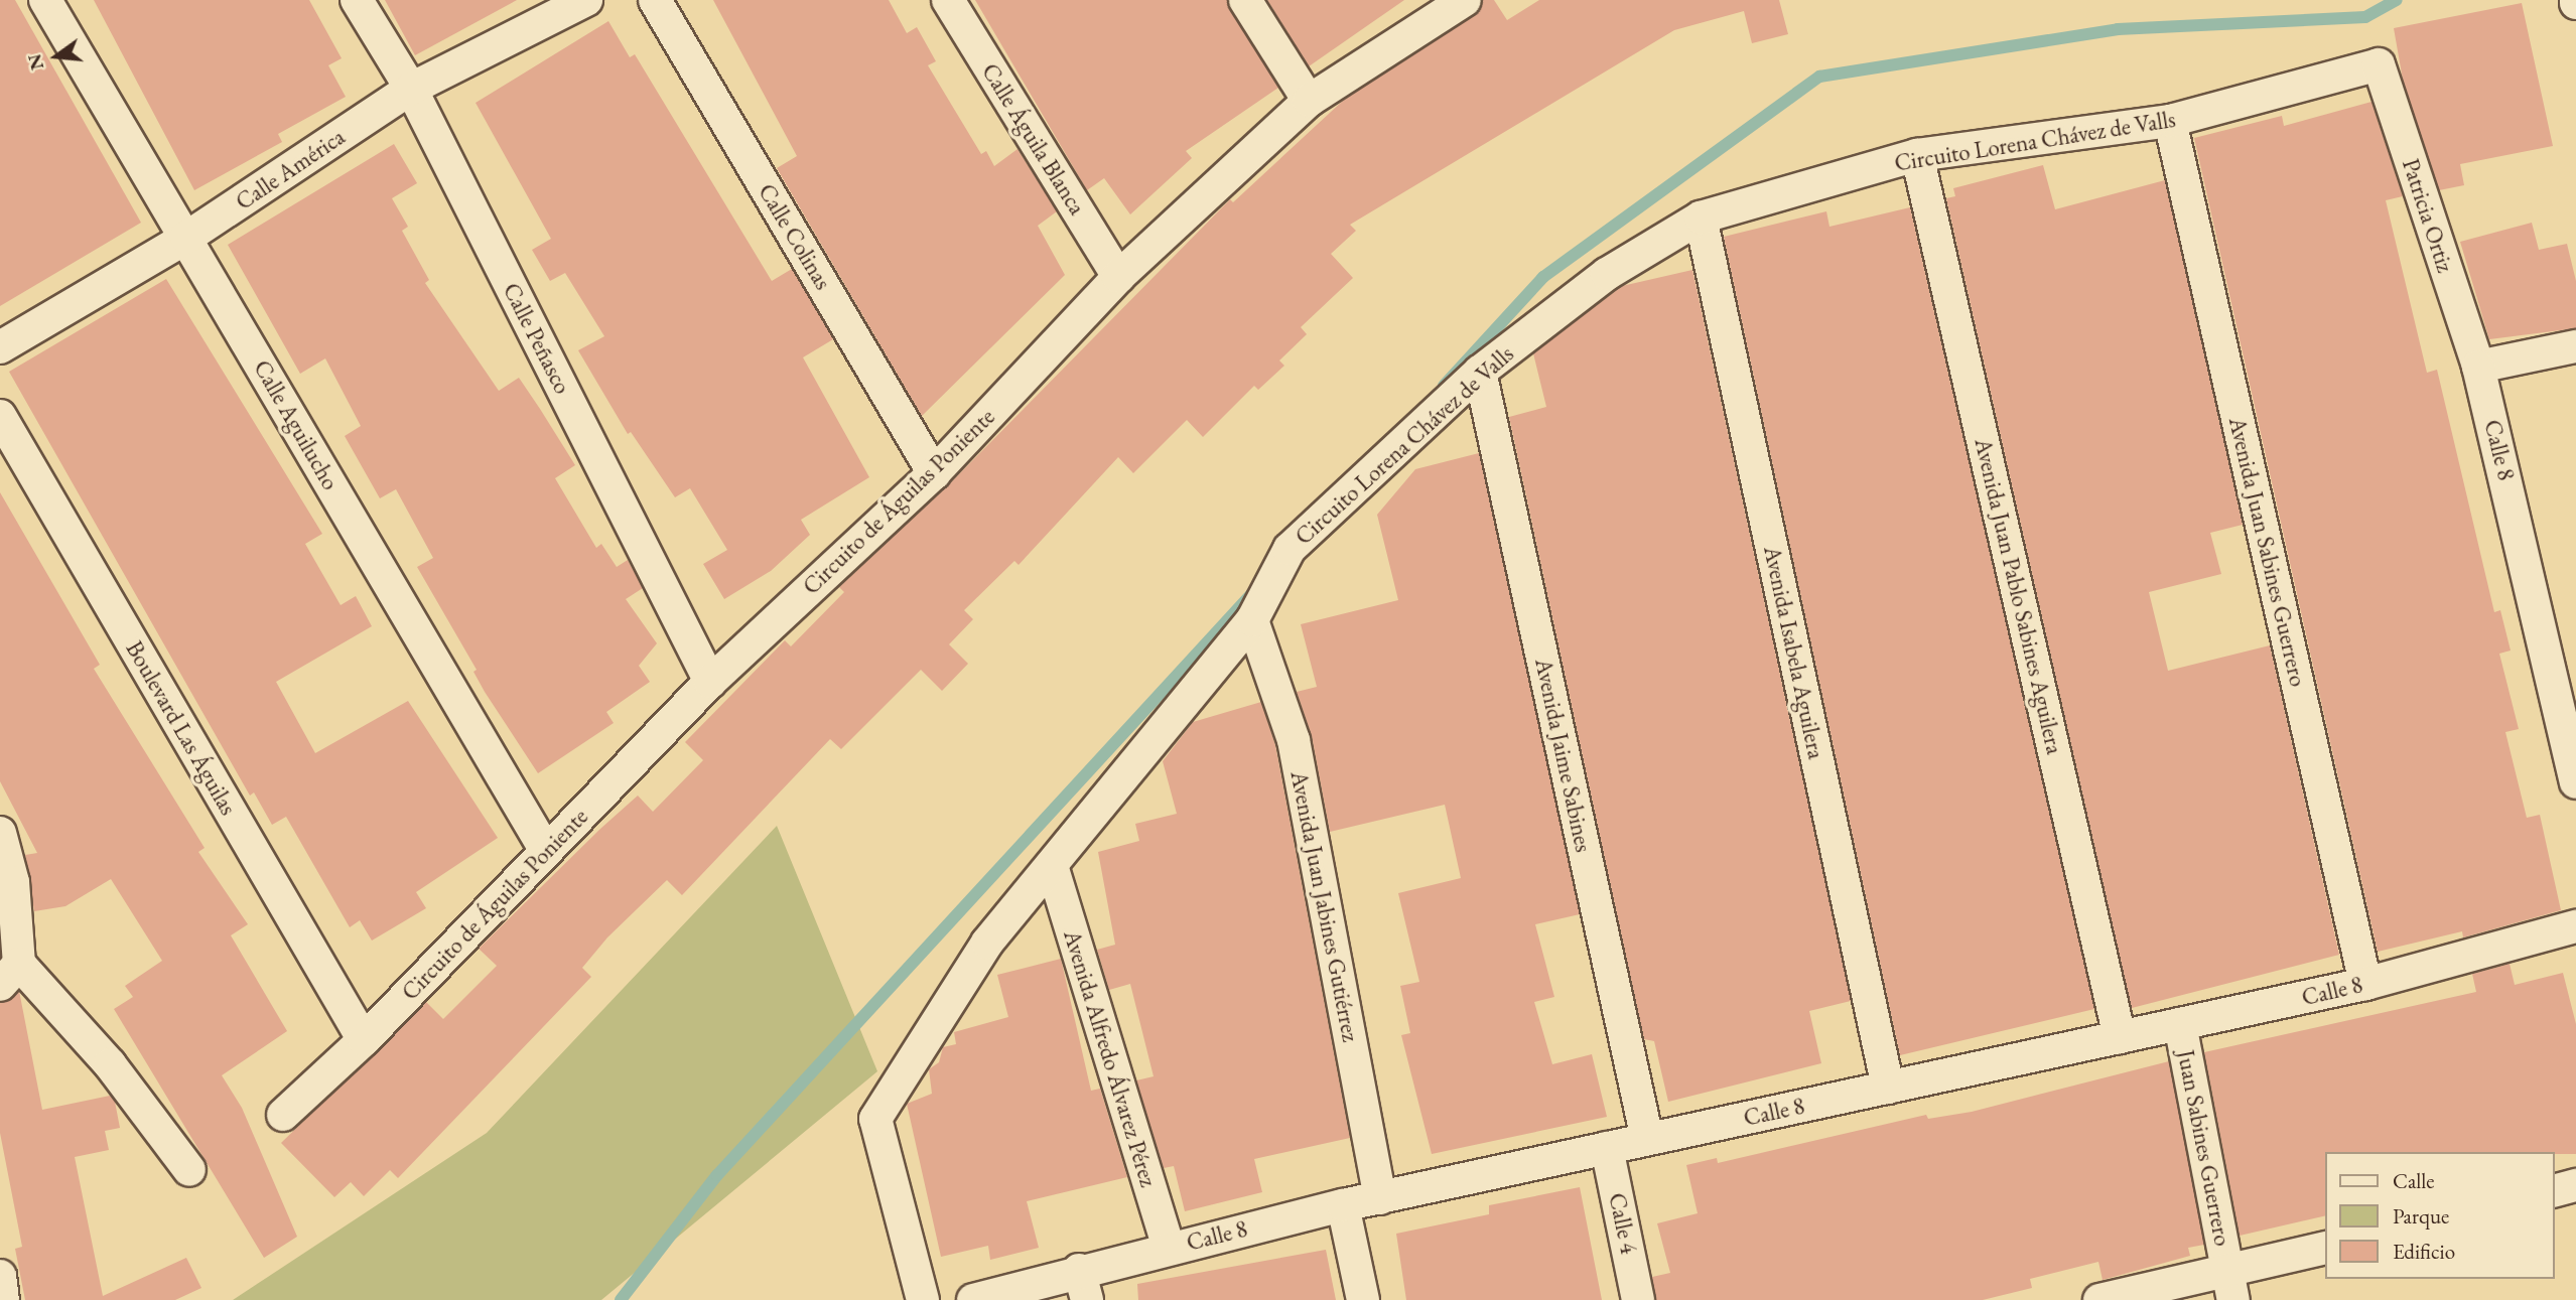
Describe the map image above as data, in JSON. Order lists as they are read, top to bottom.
{
  "streets": {
    "street": [
      "Calle Águila Blanca",
      "Circuito Lorena Chávez de Valls",
      "Calle América",
      "Patricia Ortiz",
      "Calle Colinas",
      "Calle Peñasco",
      "Calle Aguilucho",
      "Calle 8",
      "Circuito de Águilas Poniente",
      "Avenida Juan Sabines Guerrero",
      "Avenida Juan Pablo Sabines Aguilera",
      "Avenida Isabela Aguilera",
      "Boulevard Las Águilas",
      "Avenida Jaime Sabines",
      "Avenida Juan Jabines Gutiérrez",
      "Avenida Alfredo Álvarez Pérez",
      "Juan Sabines Guerrero",
      "Calle 4"
    ]
  },
  "crossings": [
    ["Calle Águila Blanca", "Circuito de Águilas Poniente"],
    ["Circuito Lorena Chávez de Valls", "Patricia Ortiz"],
    ["Circuito Lorena Chávez de Valls", "Avenida Juan Sabines Guerrero"],
    ["Circuito Lorena Chávez de Valls", "Avenida Juan Pablo Sabines Aguilera"],
    ["Circuito Lorena Chávez de Valls", "Avenida Isabela Aguilera"],
    ["Circuito Lorena Chávez de Valls", "Avenida Jaime Sabines"],
    ["Circuito Lorena Chávez de Valls", "Avenida Juan Jabines Gutiérrez"],
    ["Circuito Lorena Chávez de Valls", "Avenida Alfredo Álvarez Pérez"],
    ["Calle América", "Calle Peñasco"],
    ["Calle América", "Calle Aguilucho"],
    ["Patricia Ortiz", "Calle 8"],
    ["Calle Colinas", "Circuito de Águilas Poniente"],
    ["Calle Peñasco", "Circuito de Águilas Poniente"],
    ["Calle Aguilucho", "Circuito de Águilas Poniente"],
    ["Calle 8", "Avenida Juan Sabines Guerrero"],
    ["Calle 8", "Avenida Juan Pablo Sabines Aguilera"],
    ["Calle 8", "Avenida Isabela Aguilera"],
    ["Calle 8", "Avenida Jaime Sabines"],
    ["Calle 8", "Avenida Juan Jabines Gutiérrez"],
    ["Calle 8", "Avenida Alfredo Álvarez Pérez"],
    ["Calle 8", "Juan Sabines Guerrero"],
    ["Calle 8", "Calle 4"],
    ["Circuito de Águilas Poniente", "Boulevard Las Águilas"]
  ],
  "legend": ["Calle", "Parque", "Edificio"],
  "north": "left"
}
